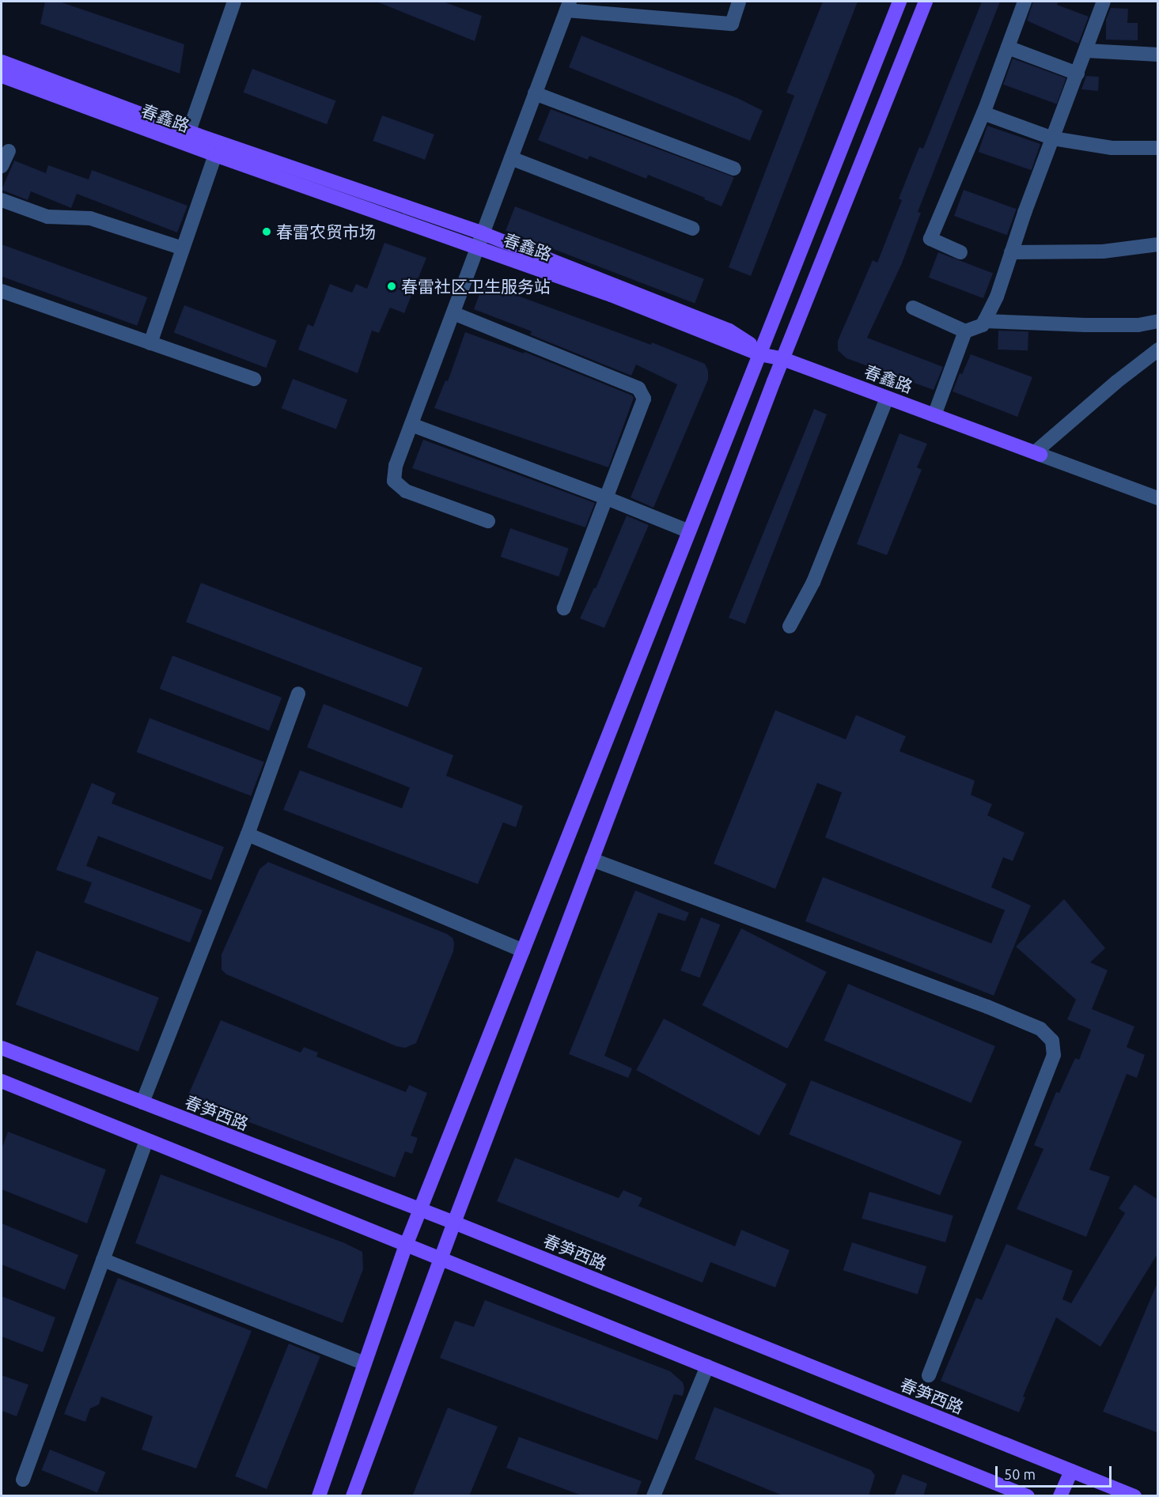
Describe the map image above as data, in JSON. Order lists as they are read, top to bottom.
{
  "streets": {
    "main road": ["春鑫路", "春笋西路"]
  },
  "places": ["春雷农贸市场", "春雷社区卫生服务站"],
  "scale_bar": "50 m"
}
